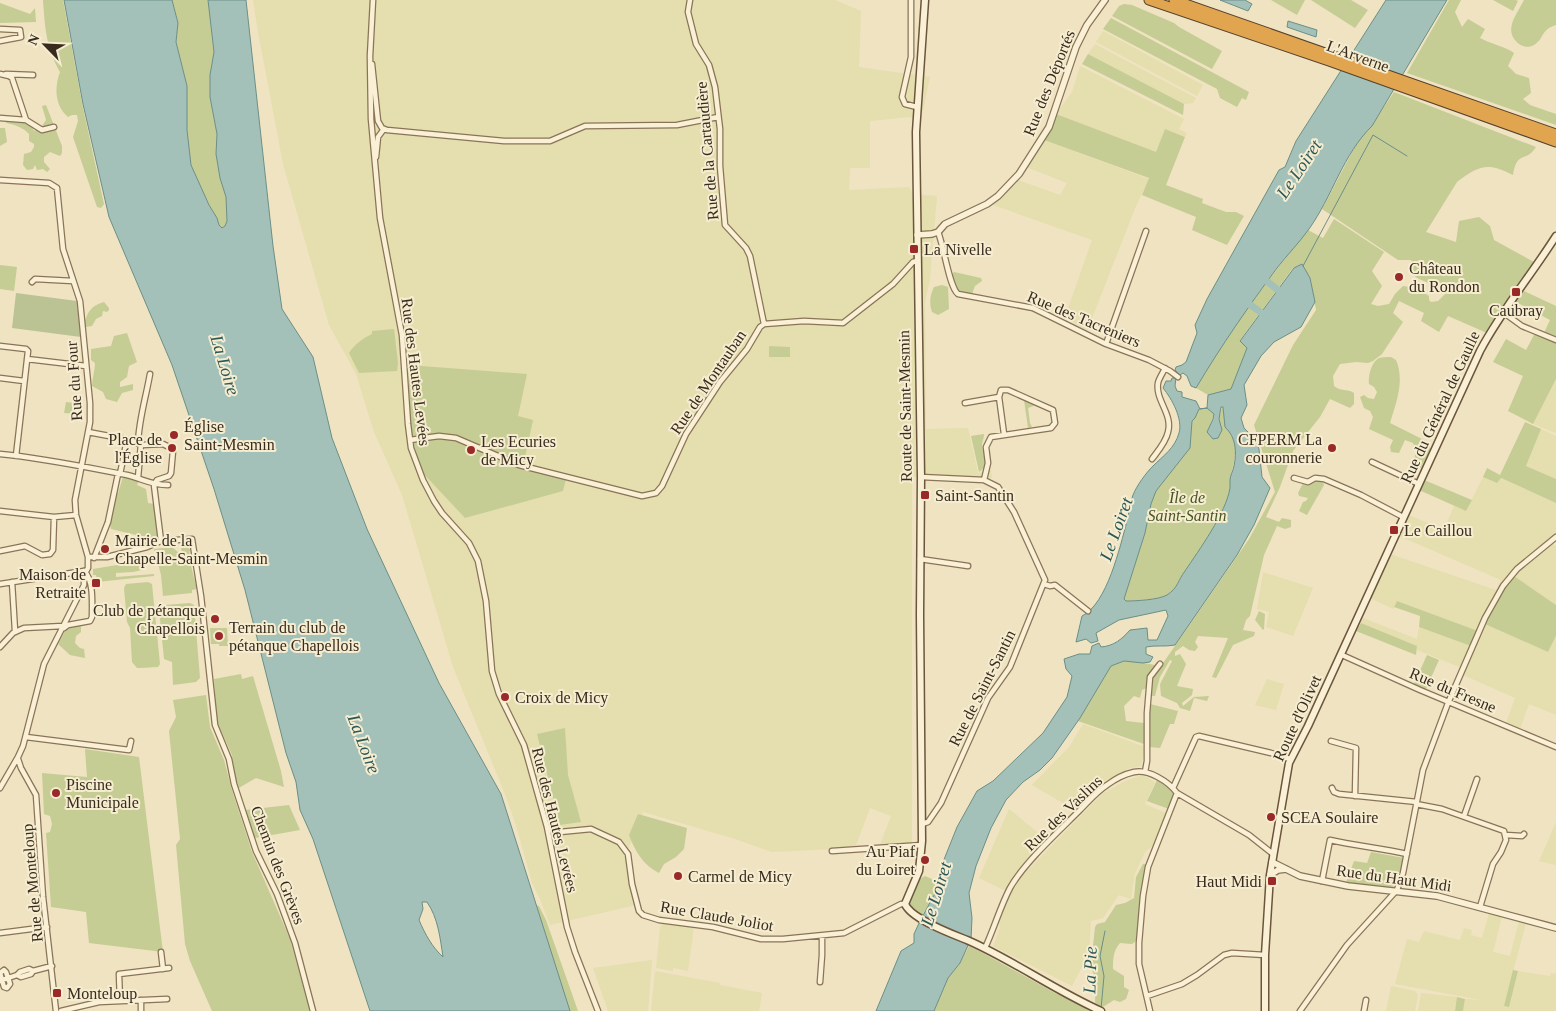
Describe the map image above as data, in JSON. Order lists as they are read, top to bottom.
{
  "streets": {
    "highway": ["L'Arverne"],
    "main road": ["Route de Saint-Mesmin", "Rue du Général de Gaulle", "Route d'Olivet"],
    "street": [
      "Rue des Déportés",
      "Rue de la Cartaudière",
      "Rue des Tacreniers",
      "Rue des Hautes Levées",
      "Rue du Four",
      "Rue de Montauban",
      "Rue de Saint-Santin",
      "Rue du Fresne",
      "Rue des Vaslins",
      "Chemin des Grèves",
      "Rue du Haut Midi",
      "Rue de Monteloup",
      "Rue Claude Joliot"
    ]
  },
  "crossings": [
    ["Rue des Déportés", "Rue des Tacreniers"],
    ["Rue des Déportés", "Route de Saint-Mesmin"],
    ["Rue de la Cartaudière", "Rue de Montauban"],
    ["Rue des Hautes Levées", "Rue de Montauban"],
    ["Rue des Hautes Levées", "Rue Claude Joliot"],
    ["Route de Saint-Mesmin", "Rue de Saint-Santin"],
    ["Rue du Général de Gaulle", "Rue du Fresne"],
    ["Rue du Général de Gaulle", "Route d'Olivet"],
    ["Rue du Fresne", "Route d'Olivet"],
    ["Route d'Olivet", "Rue du Haut Midi"]
  ],
  "water": ["Le Loiret", "La Loire", "La Pie"],
  "parks": ["Île de Saint-Santin"],
  "places": {
    "transit": [
      "La Nivelle",
      "Caubray",
      "Saint-Santin",
      "Le Caillou",
      "Maison de Retraite",
      "Haut Midi",
      "Monteloup"
    ],
    "other": [
      "Château du Rondon",
      "Église Saint-Mesmin",
      "Place de l'Église",
      "CFPERM La couronnerie",
      "Les Ecuries de Micy",
      "Mairie de la Chapelle-Saint-Mesmin",
      "Club de pétanque Chapellois",
      "Terrain du club de pétanque Chapellois",
      "Croix de Micy",
      "Piscine Municipale",
      "SCEA Soulaire",
      "Au Piaf du Loiret",
      "Carmel de Micy"
    ]
  },
  "north": "top left"
}
